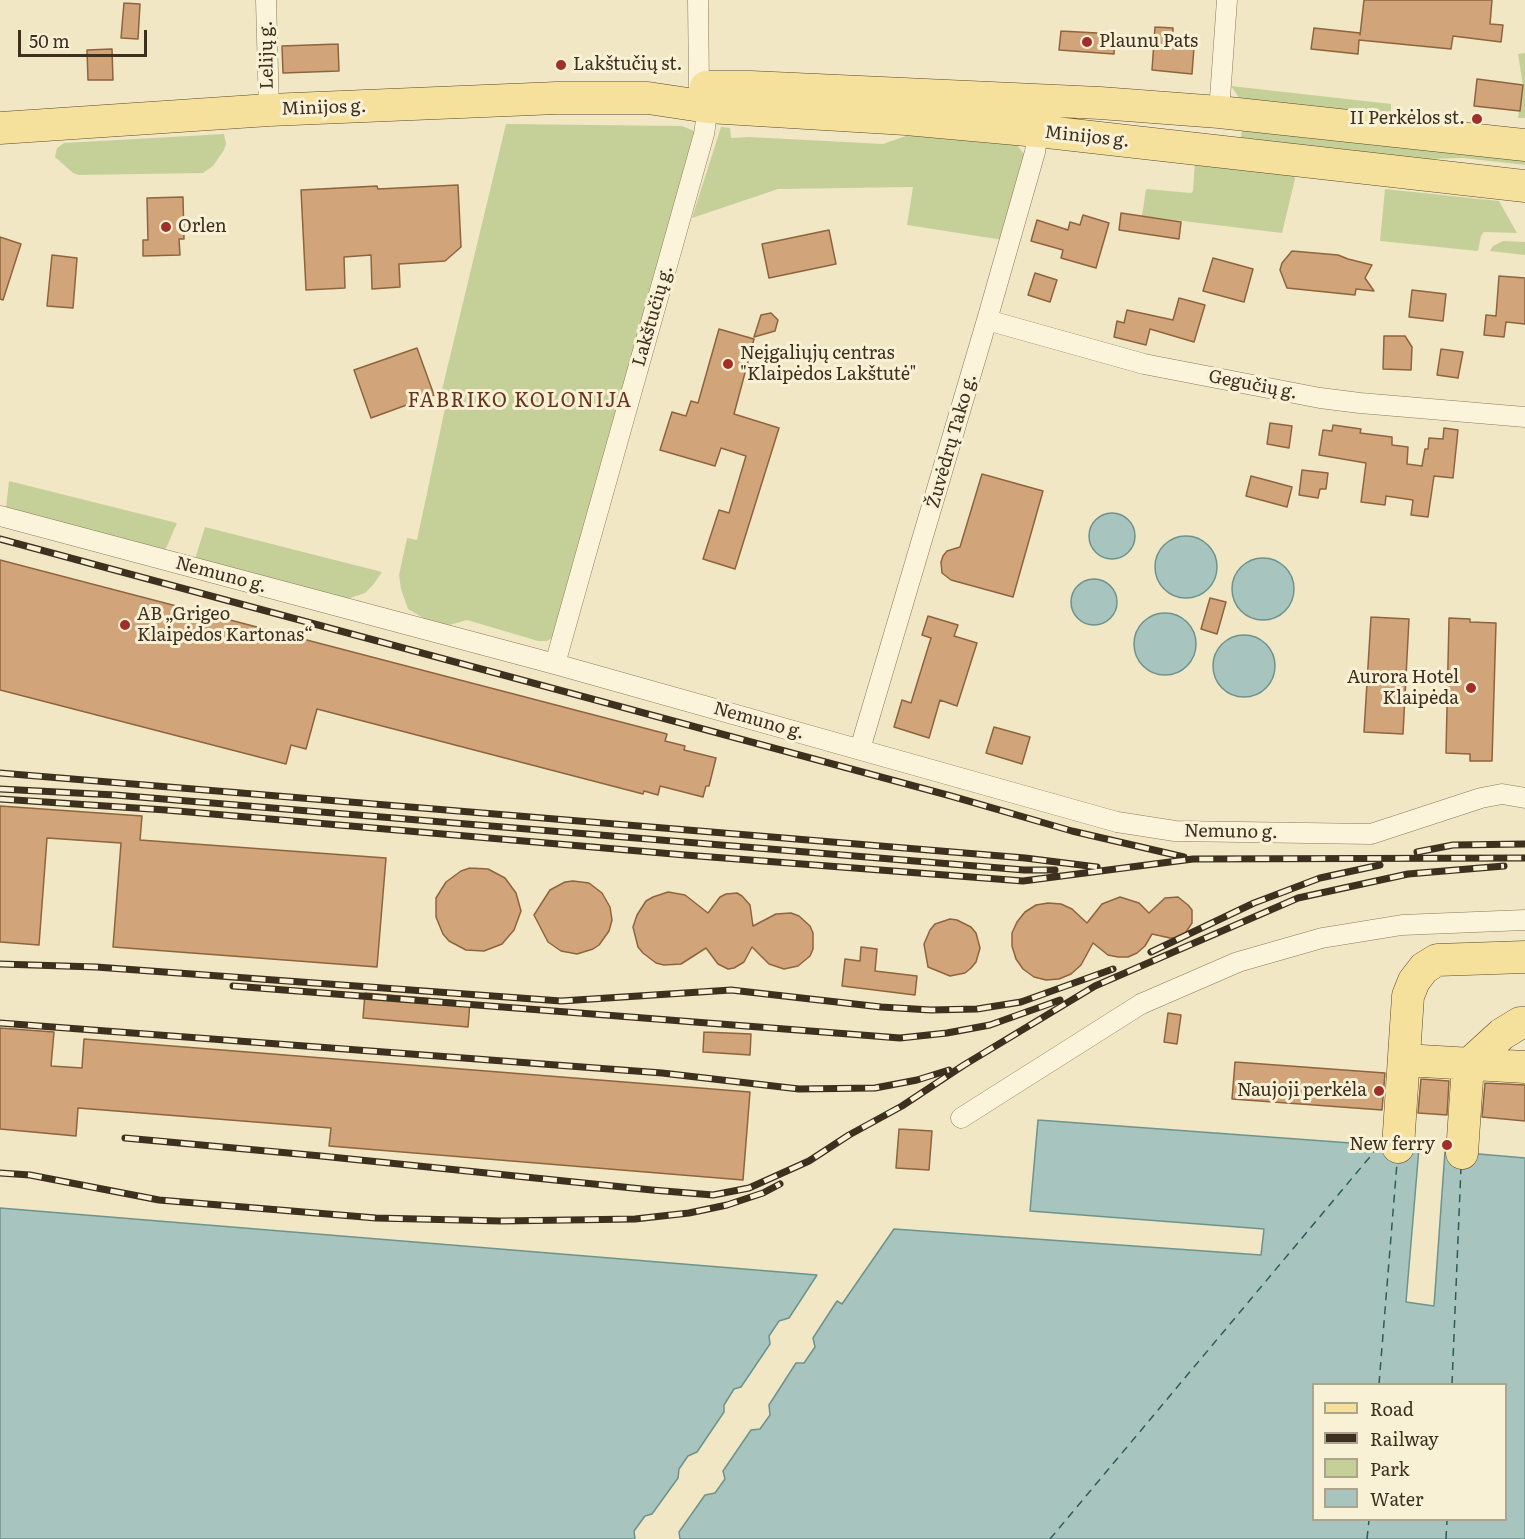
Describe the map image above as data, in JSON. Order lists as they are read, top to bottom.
{
  "streets": {
    "main road": ["Minijos g."],
    "street": [
      "Lelijų g.",
      "Lakštučių g.",
      "Gegučių g.",
      "Žuvėdrų Tako g.",
      "Nemuno g."
    ]
  },
  "crossings": [
    ["Lelijų g.", "Minijos g."],
    ["Minijos g.", "Lakštučių g."],
    ["Minijos g.", "Žuvėdrų Tako g."],
    ["Lakštučių g.", "Nemuno g."],
    ["Gegučių g.", "Žuvėdrų Tako g."],
    ["Žuvėdrų Tako g.", "Nemuno g."]
  ],
  "districts": ["FABRIKO KOLONIJA"],
  "places": [
    "Plaunu Pats",
    "Lakštučių st.",
    "II Perkėlos st.",
    "Orlen",
    "Neįgaliųjų centras \"Klaipėdos Lakštutė\"",
    "AB „Grigeo Klaipėdos Kartonas“",
    "Aurora Hotel Klaipėda",
    "Naujoji perkėla",
    "New ferry"
  ],
  "legend": [
    "Road",
    "Railway",
    "Park",
    "Water"
  ],
  "scale_bar": "50 m"
}
